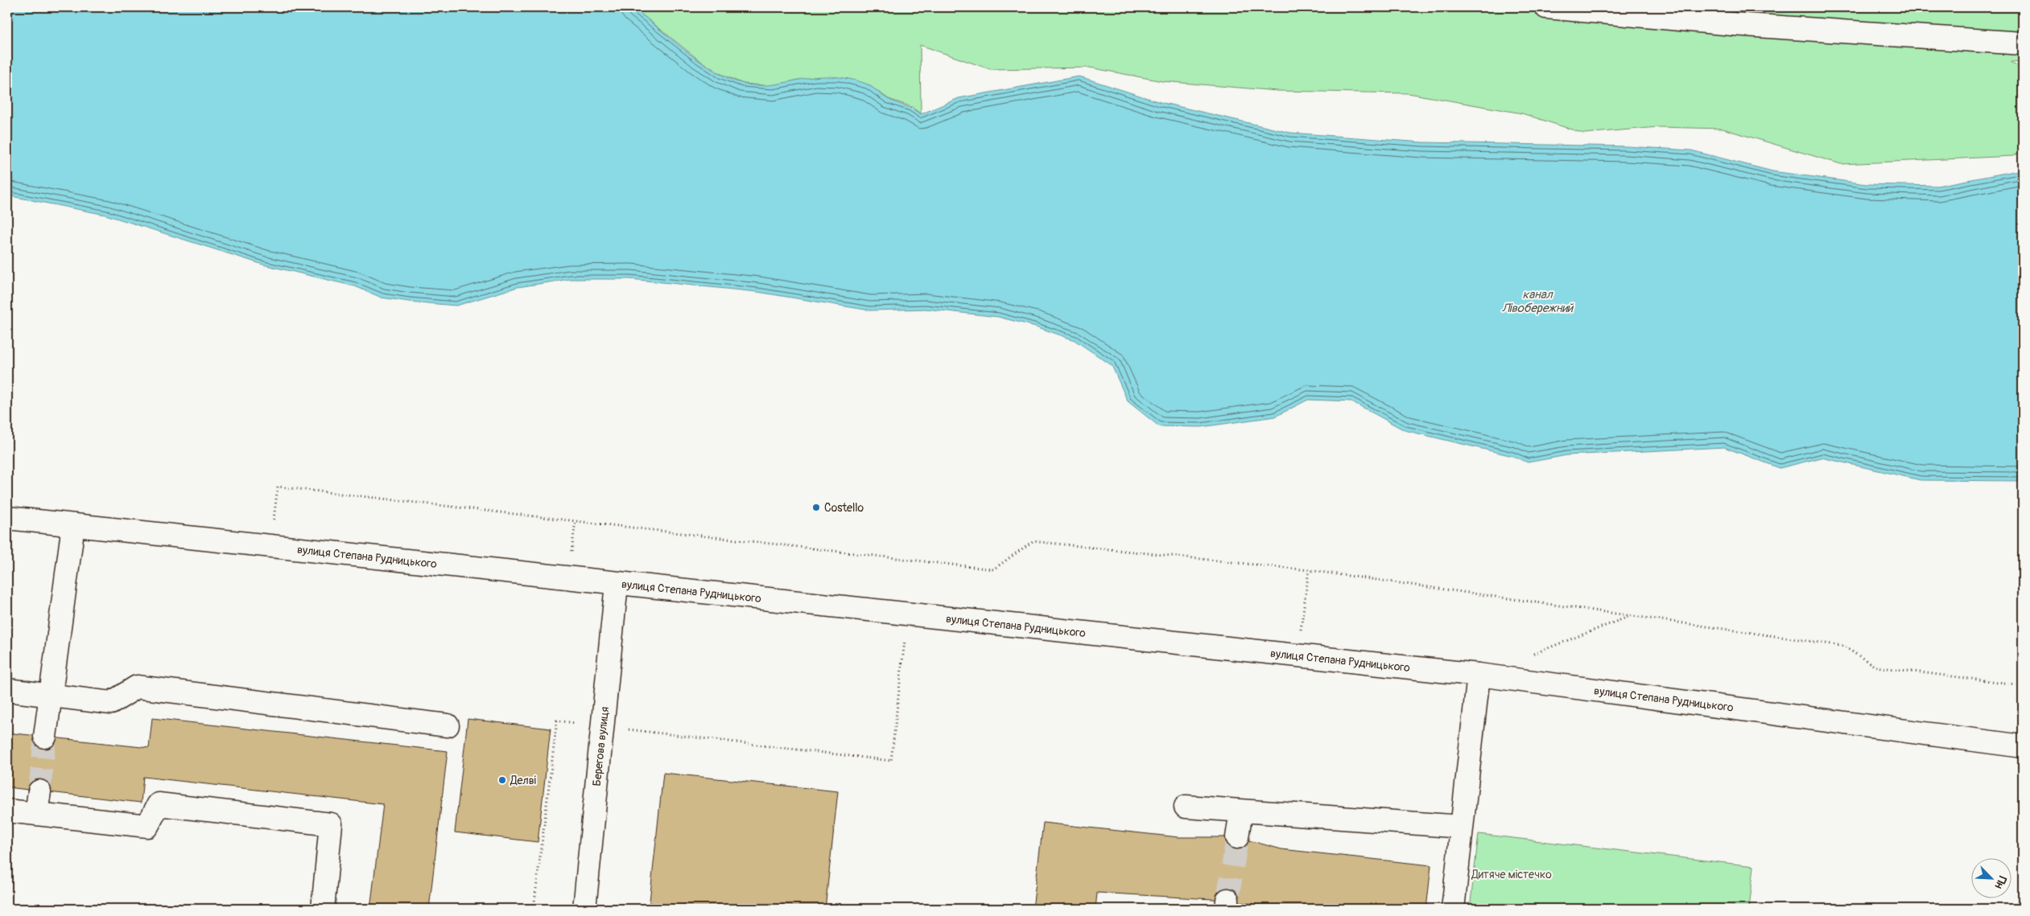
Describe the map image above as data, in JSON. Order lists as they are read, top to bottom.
{
  "streets": {
    "street": ["вулиця Степана Рудницького", "Берегова вулиця"]
  },
  "crossings": [
    ["вулиця Степана Рудницького", "Берегова вулиця"]
  ],
  "water": ["канал Лівобережний"],
  "parks": ["Дитяче містечко"],
  "places": ["Costello", "Делві"],
  "north": "bottom right"
}
